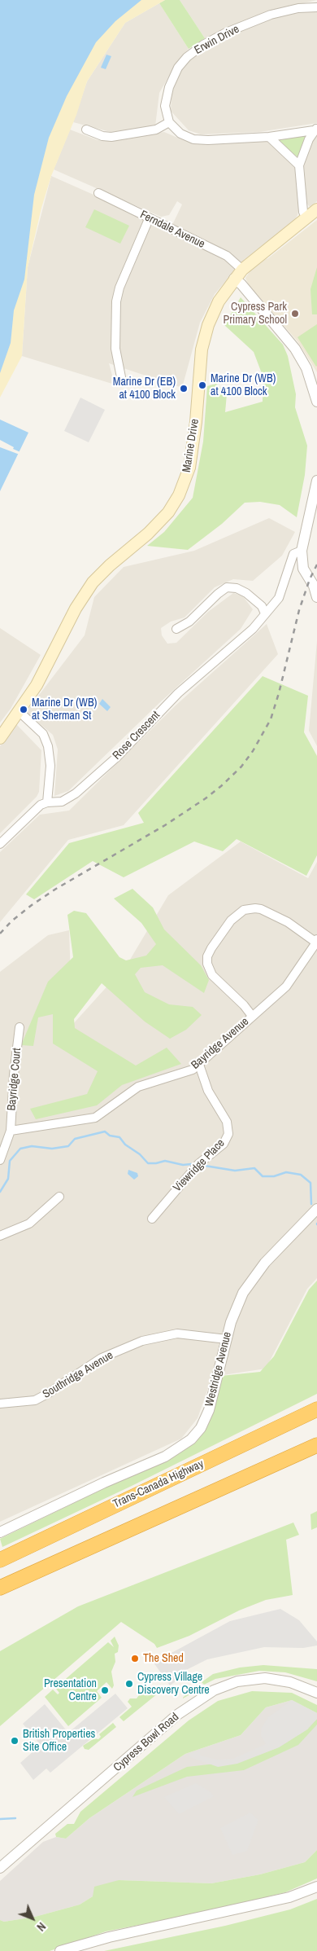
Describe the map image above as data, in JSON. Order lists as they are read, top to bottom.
{
  "streets": {
    "highway": ["Trans-Canada Highway"],
    "main road": ["Marine Drive"],
    "street": [
      "Erwin Drive",
      "Ferndale Avenue",
      "Rose Crescent",
      "Bayridge Avenue",
      "Bayridge Court",
      "Viewridge Place",
      "Westridge Avenue",
      "Southridge Avenue",
      "Cypress Bowl Road"
    ]
  },
  "crossings": [
    ["Ferndale Avenue", "Marine Drive"],
    ["Bayridge Avenue", "Bayridge Court"],
    ["Bayridge Avenue", "Viewridge Place"],
    ["Westridge Avenue", "Southridge Avenue"]
  ],
  "places": [
    "Cypress Park Primary School",
    "Marine Dr (WB) at 4100 Block",
    "Marine Dr (EB) at 4100 Block",
    "Marine Dr (WB) at Sherman St",
    "The Shed",
    "Cypress Village Discovery Centre",
    "Presentation Centre",
    "British Properties Site Office"
  ],
  "north": "bottom right"
}
